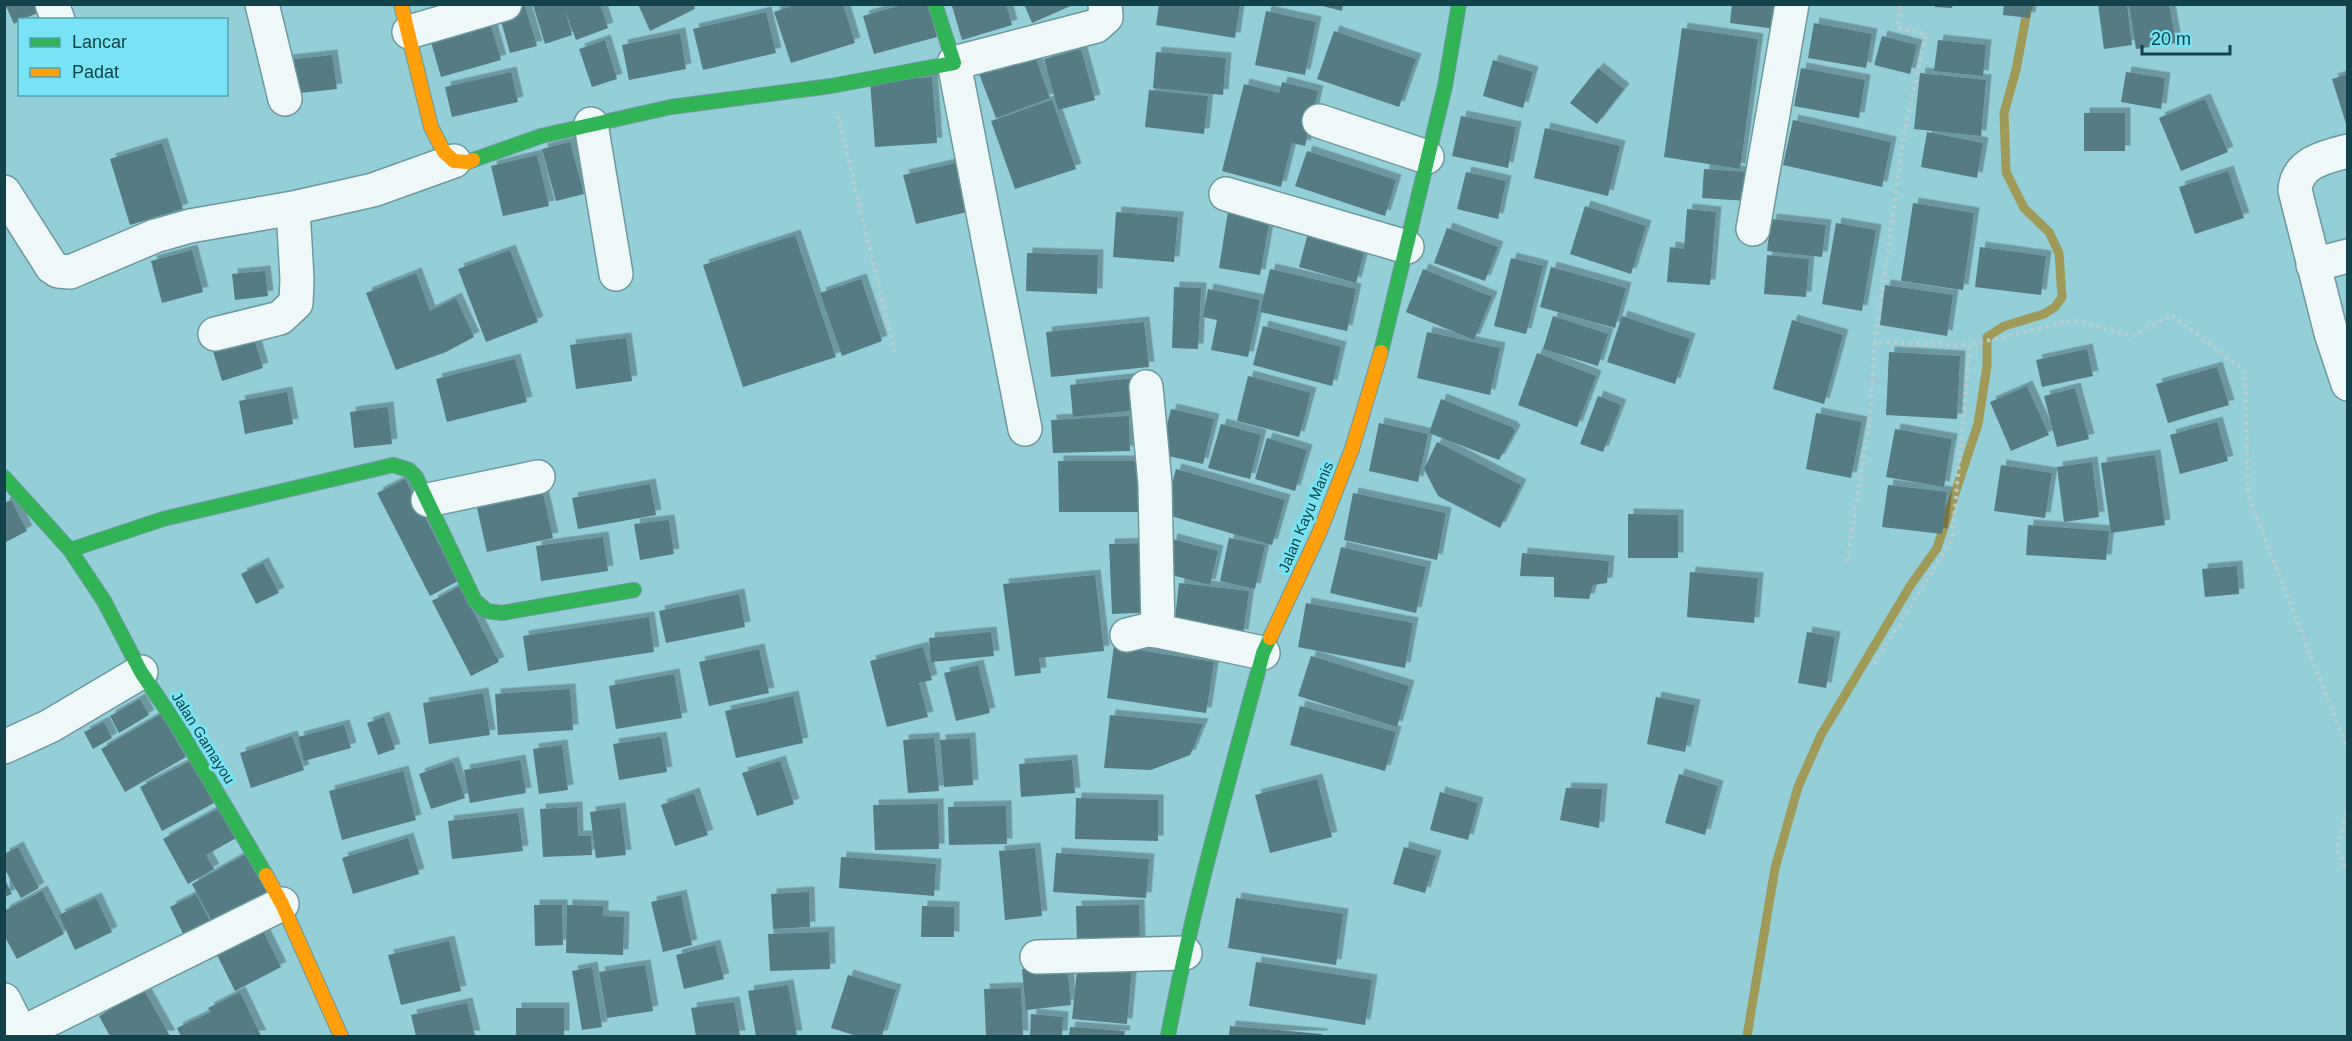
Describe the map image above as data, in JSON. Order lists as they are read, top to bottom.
{
  "streets": {
    "street": ["Jalan Kayu Manis", "Jalan Gamayou"]
  },
  "legend": ["Lancar", "Padat"],
  "scale_bar": "20 m"
}
